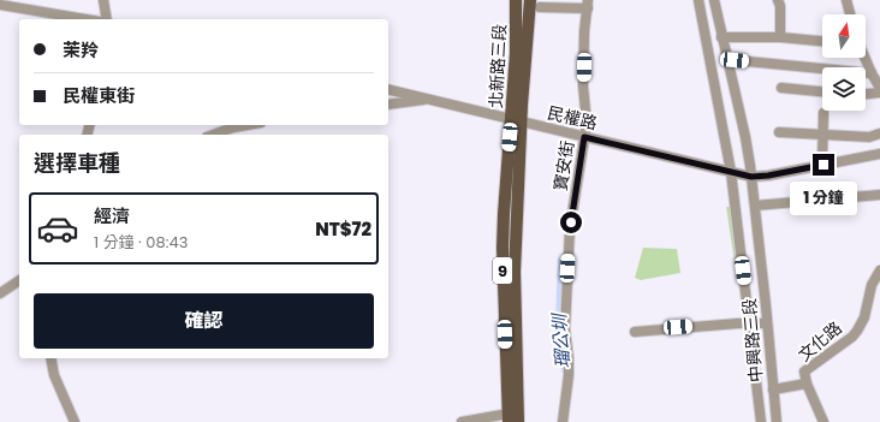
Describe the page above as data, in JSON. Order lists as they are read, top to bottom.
{
  "streets": {
    "main road": ["北新路三段", "9"],
    "street": [
      "民權路",
      "寶安街",
      "中興路三段",
      "文化路"
    ]
  },
  "crossings": [
    ["北新路三段", "民權路"],
    ["民權路", "寶安街"],
    ["民權路", "中興路三段"],
    ["中興路三段", "文化路"]
  ],
  "water": ["瑠公圳"],
  "north": "top",
  "page": {
    "banner": ["茉羚", "民權東街"],
    "heading": "選擇車種",
    "bubble": "1 分鐘",
    "list": [
      {
        "name": "經濟",
        "note": "1 分鐘 · 08:43",
        "value": "NT$72"
      }
    ],
    "buttons": "確認"
  }
}
